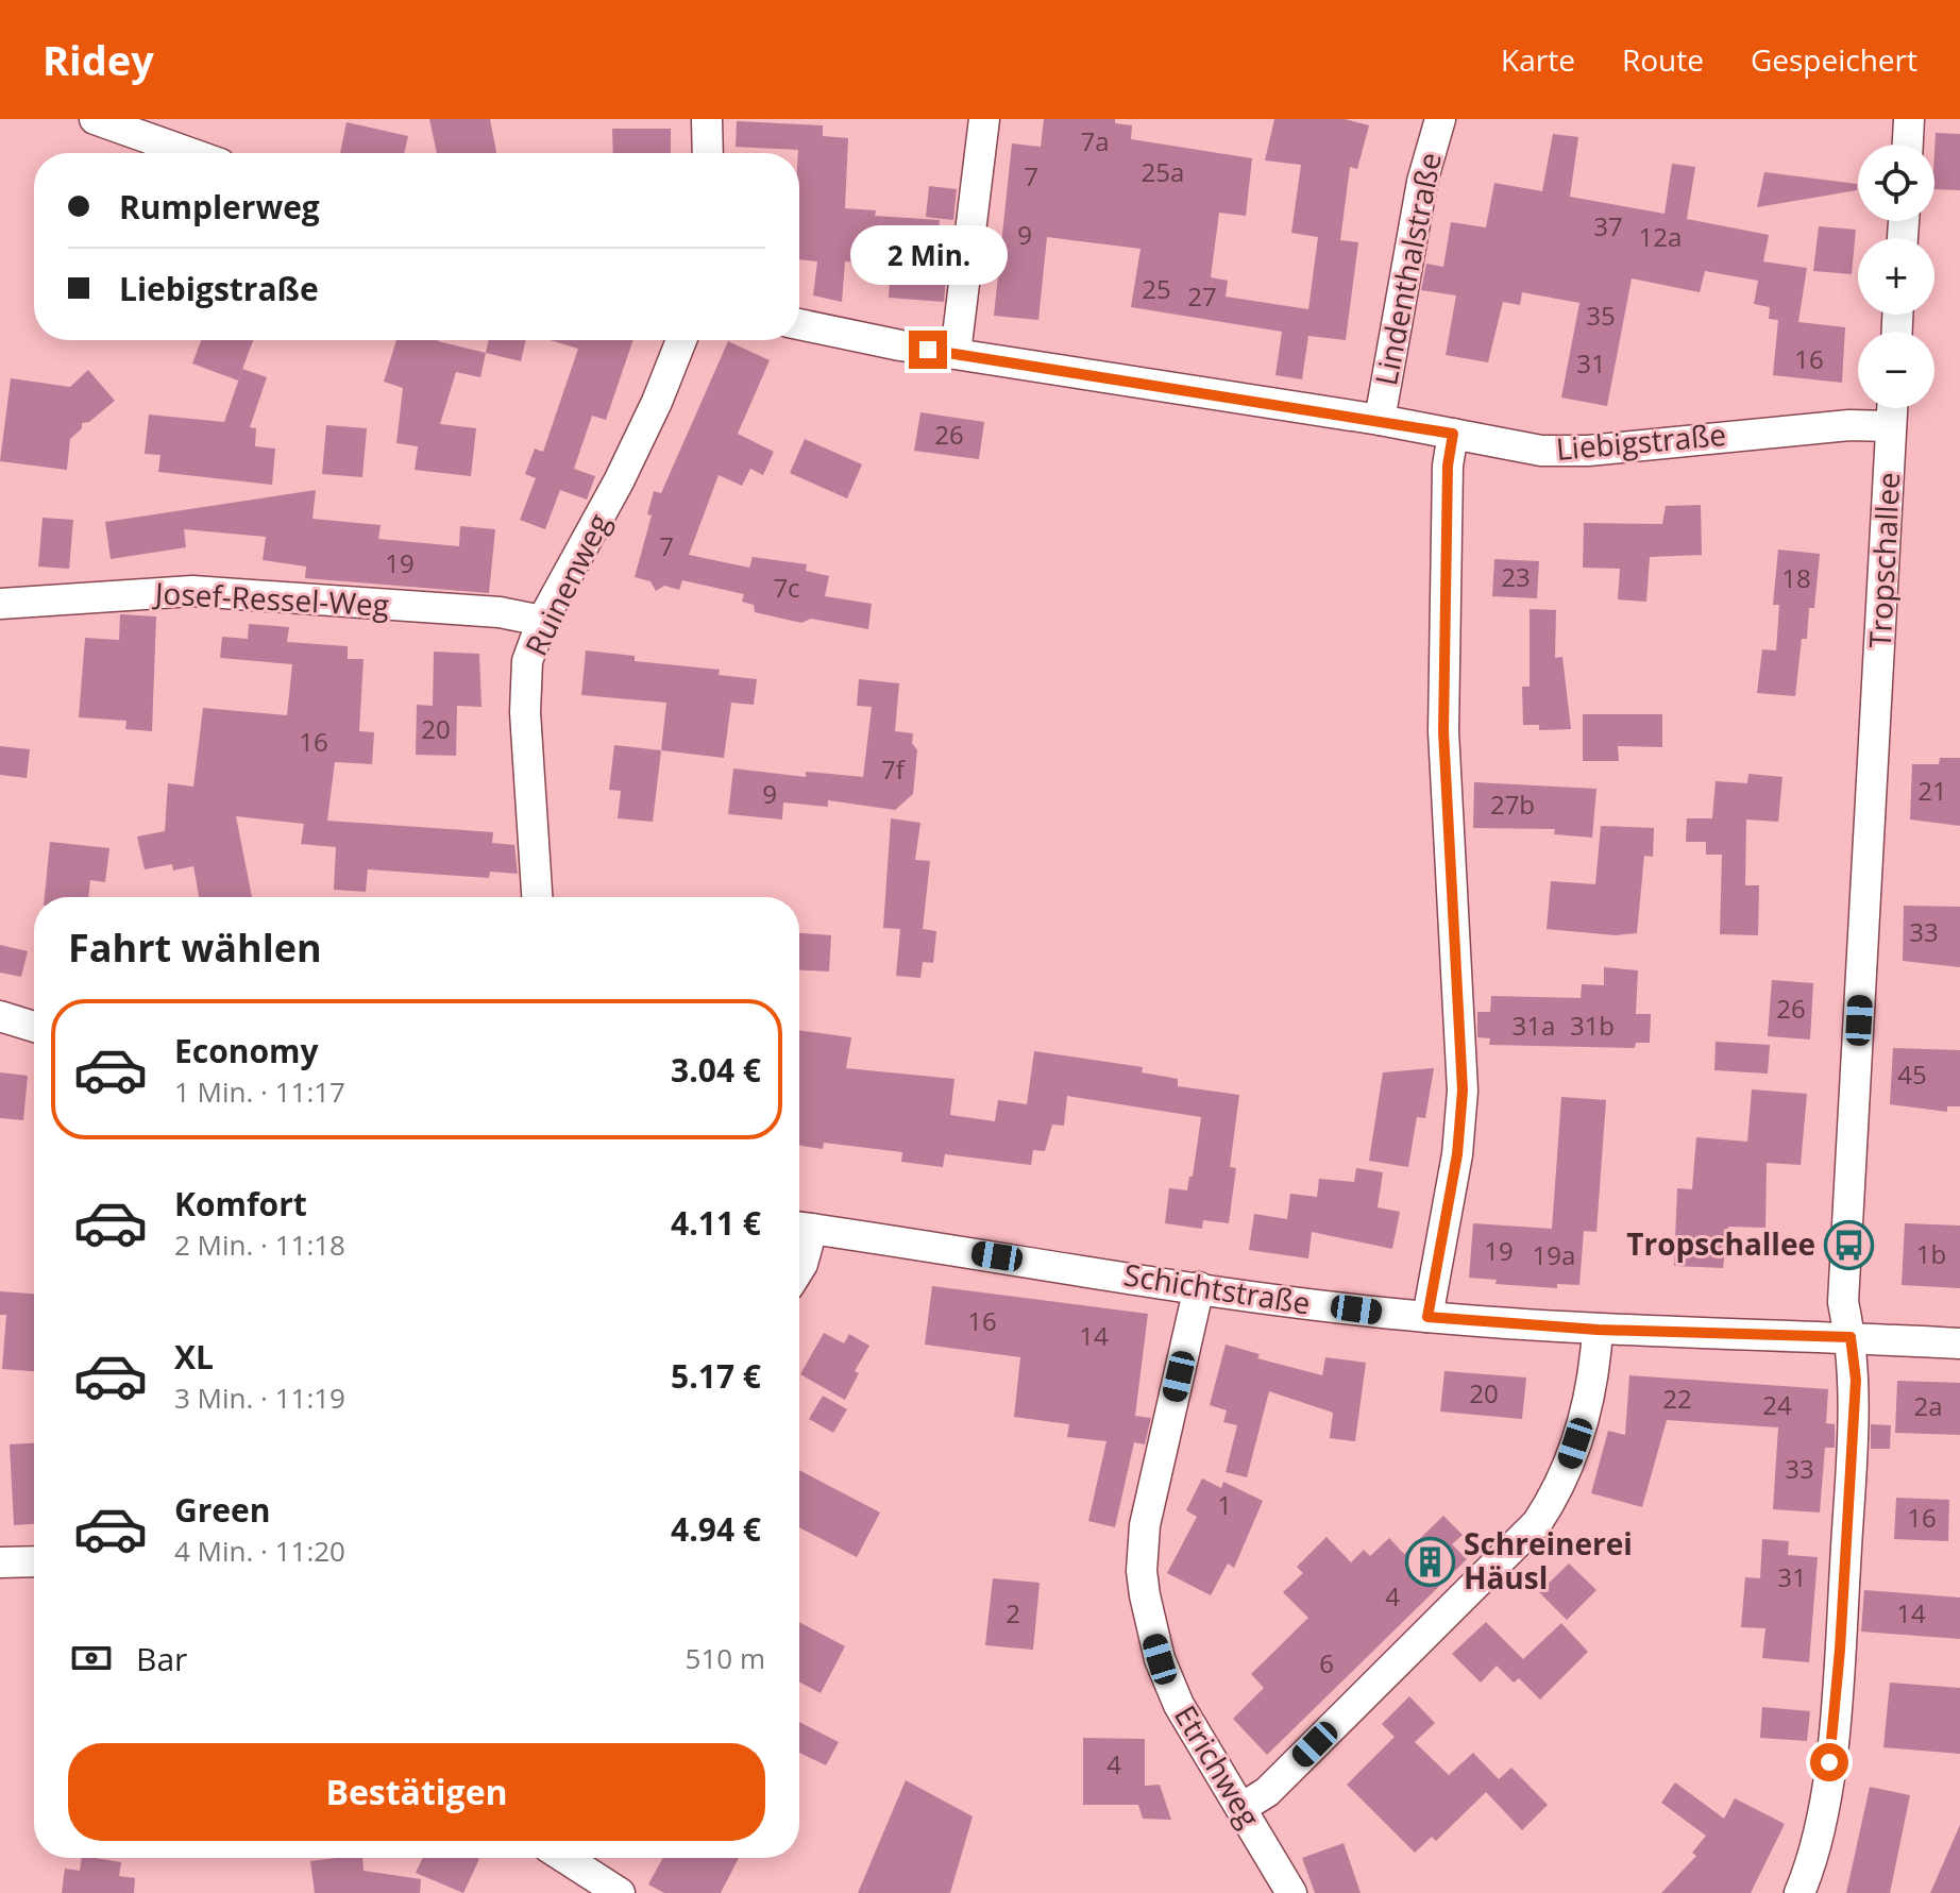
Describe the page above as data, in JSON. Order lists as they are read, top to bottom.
{
  "streets": {
    "street": [
      "Lindenthalstraße",
      "Liebigstraße",
      "Tropschallee",
      "Ruinenweg",
      "Josef-Ressel-Weg",
      "Schichtstraße",
      "Etrichweg"
    ]
  },
  "crossings": [
    ["Lindenthalstraße", "Liebigstraße"],
    ["Liebigstraße", "Tropschallee"],
    ["Tropschallee", "Schichtstraße"],
    ["Ruinenweg", "Josef-Ressel-Weg"],
    ["Schichtstraße", "Etrichweg"]
  ],
  "places": {
    "bus stop": ["Tropschallee"],
    "building": ["Schreinerei Häusl"]
  },
  "house_numbers": [
    "7a",
    "25a",
    "7",
    "37",
    "9",
    "12a",
    "25",
    "27",
    "35",
    "16",
    "31",
    "26",
    "7",
    "19",
    "23",
    "18",
    "7c",
    "20",
    "16",
    "7f",
    "21",
    "9",
    "27b",
    "33",
    "26",
    "31a",
    "31b",
    "45",
    "19",
    "1b",
    "19a",
    "16",
    "14",
    "20",
    "22",
    "24",
    "2a",
    "33",
    "1",
    "16",
    "31",
    "4",
    "2",
    "14",
    "6",
    "4"
  ],
  "page": {
    "header": "Ridey",
    "nav": ["Karte", "Route", "Gespeichert"],
    "map_buttons": ["+", "−"],
    "banner": ["Rumplerweg", "Liebigstraße"],
    "bubble": "2 Min.",
    "heading": "Fahrt wählen",
    "list": [
      {
        "name": "Economy",
        "note": "1 Min. · 11:17",
        "value": "3.04 €"
      },
      {
        "name": "Komfort",
        "note": "2 Min. · 11:18",
        "value": "4.11 €"
      },
      {
        "name": "XL",
        "note": "3 Min. · 11:19",
        "value": "5.17 €"
      },
      {
        "name": "Green",
        "note": "4 Min. · 11:20",
        "value": "4.94 €"
      }
    ],
    "pay": ["Bar", "510 m"],
    "buttons": "Bestätigen"
  }
}
